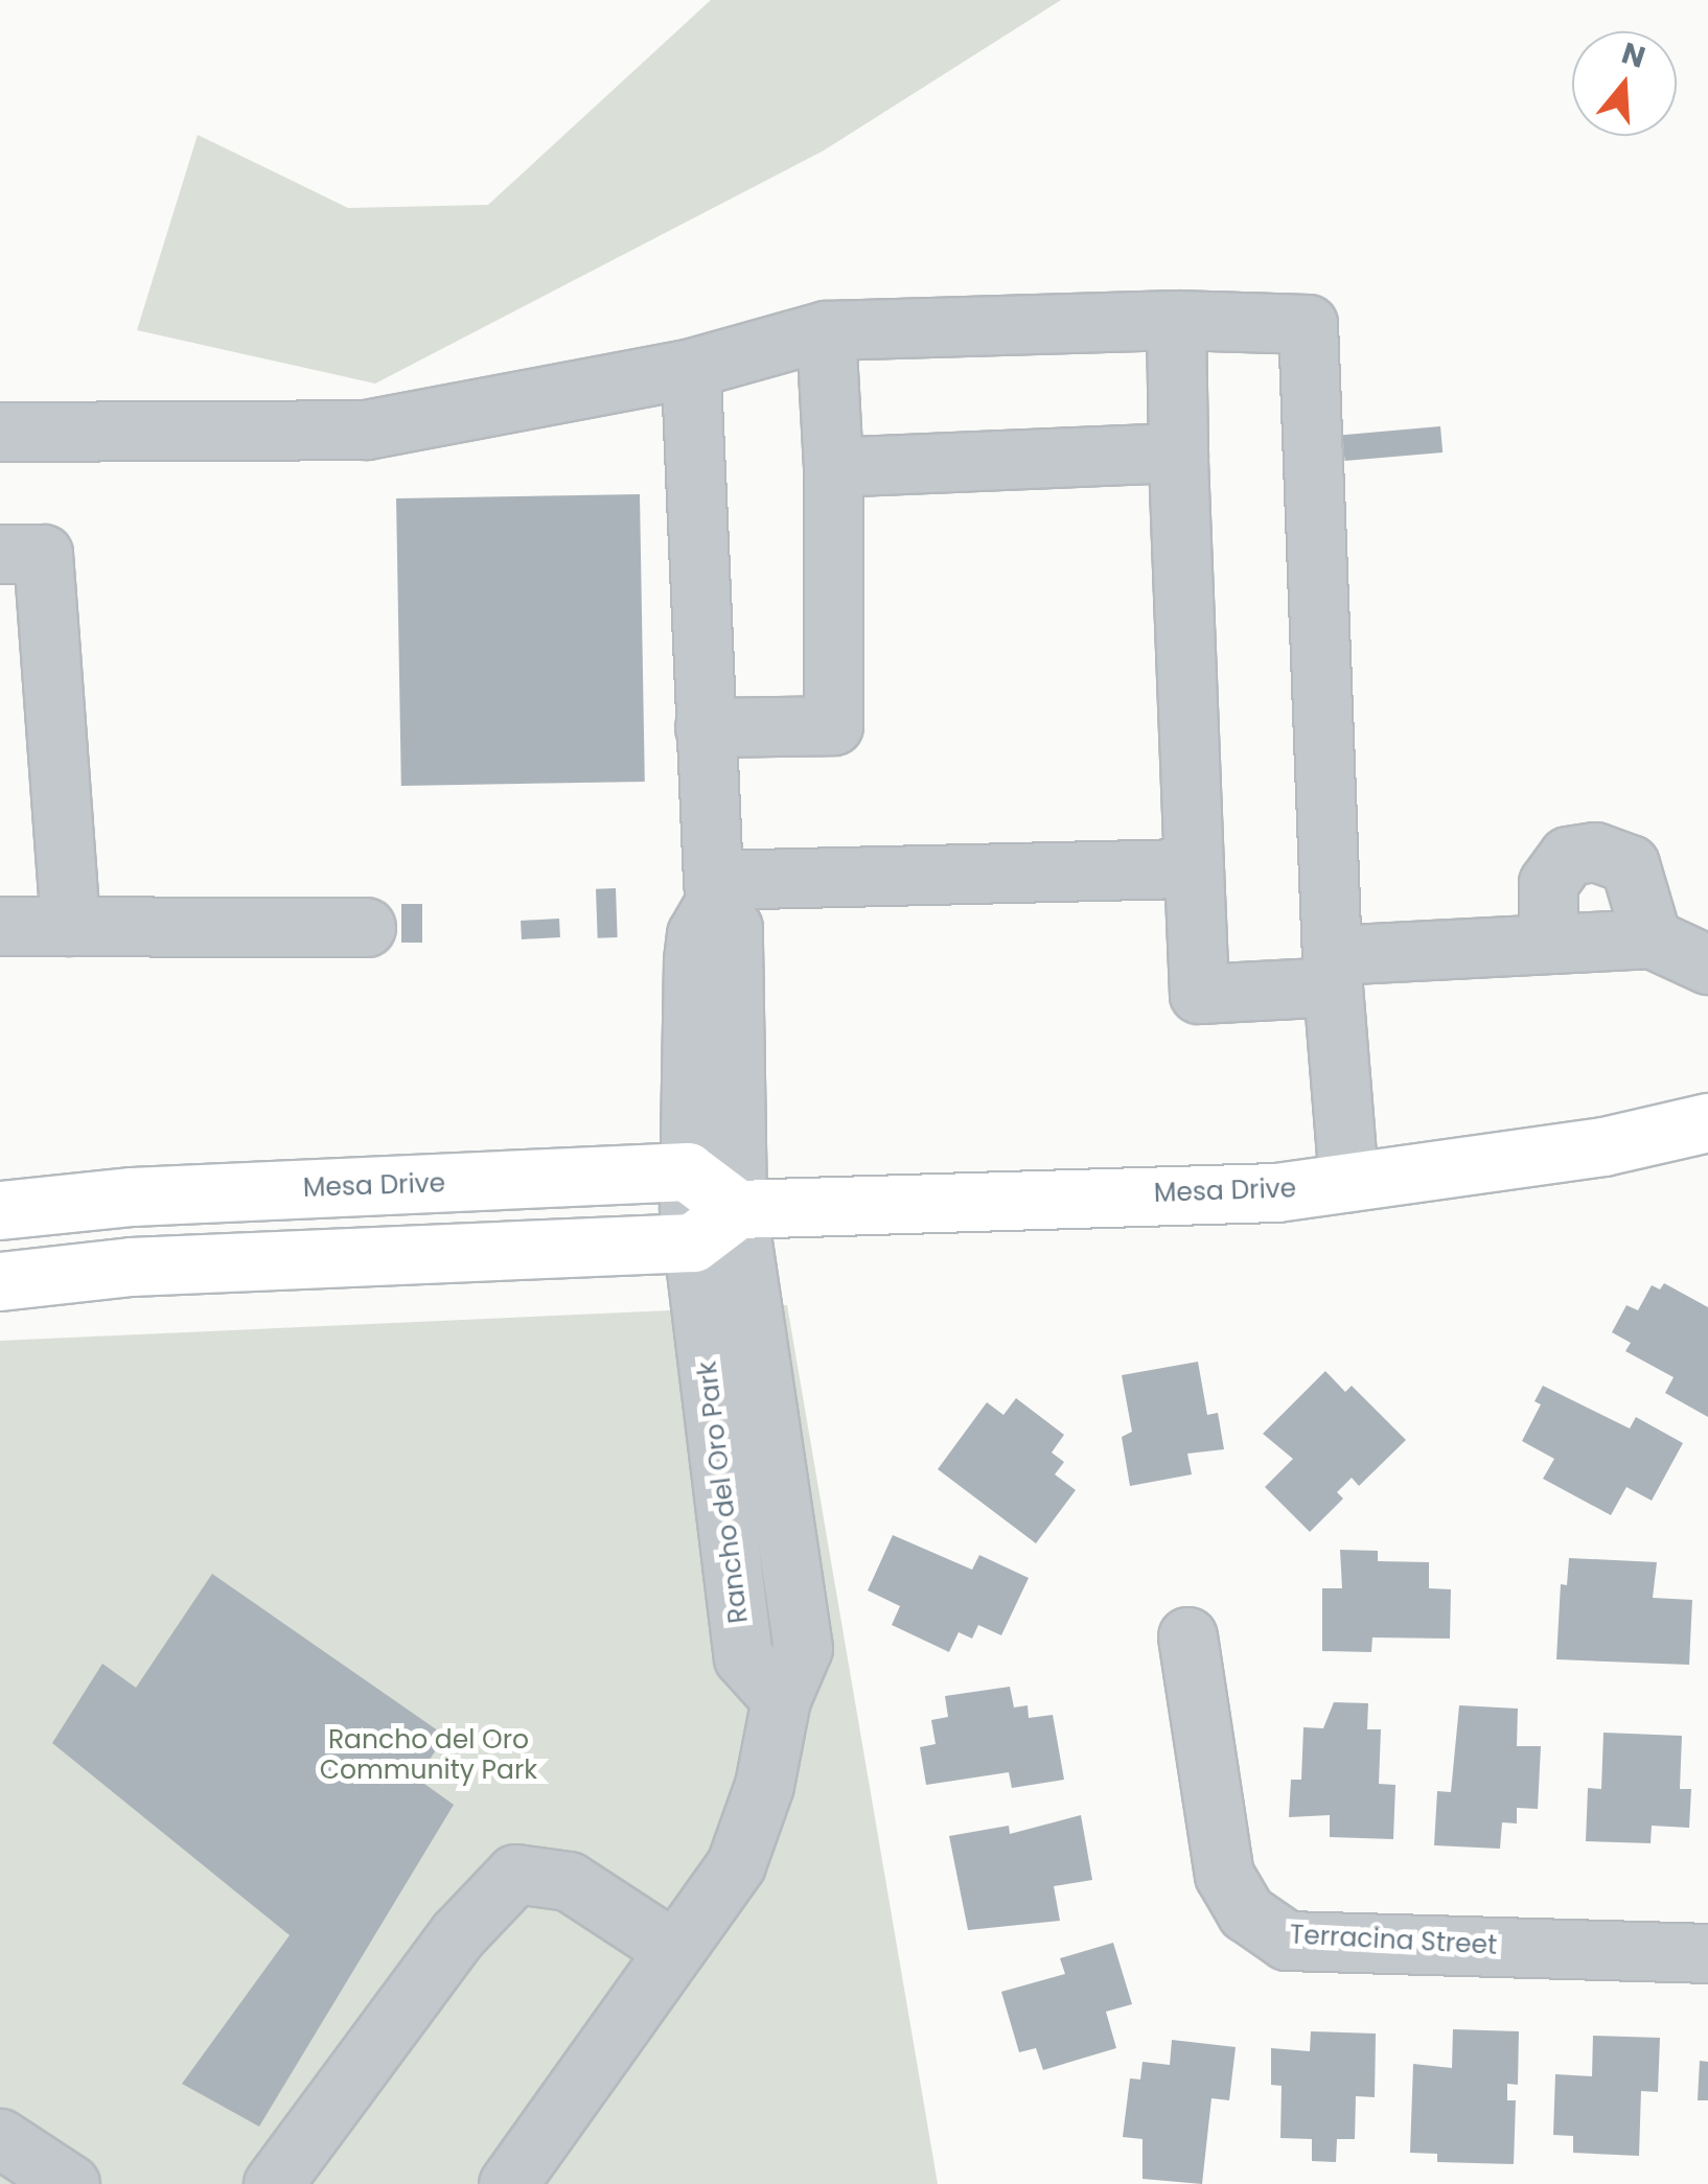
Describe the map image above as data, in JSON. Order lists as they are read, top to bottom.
{
  "streets": {
    "main road": ["Mesa Drive"],
    "street": ["Terracina Street"]
  },
  "parks": ["Rancho del Oro Community Park"],
  "north": "top"
}
